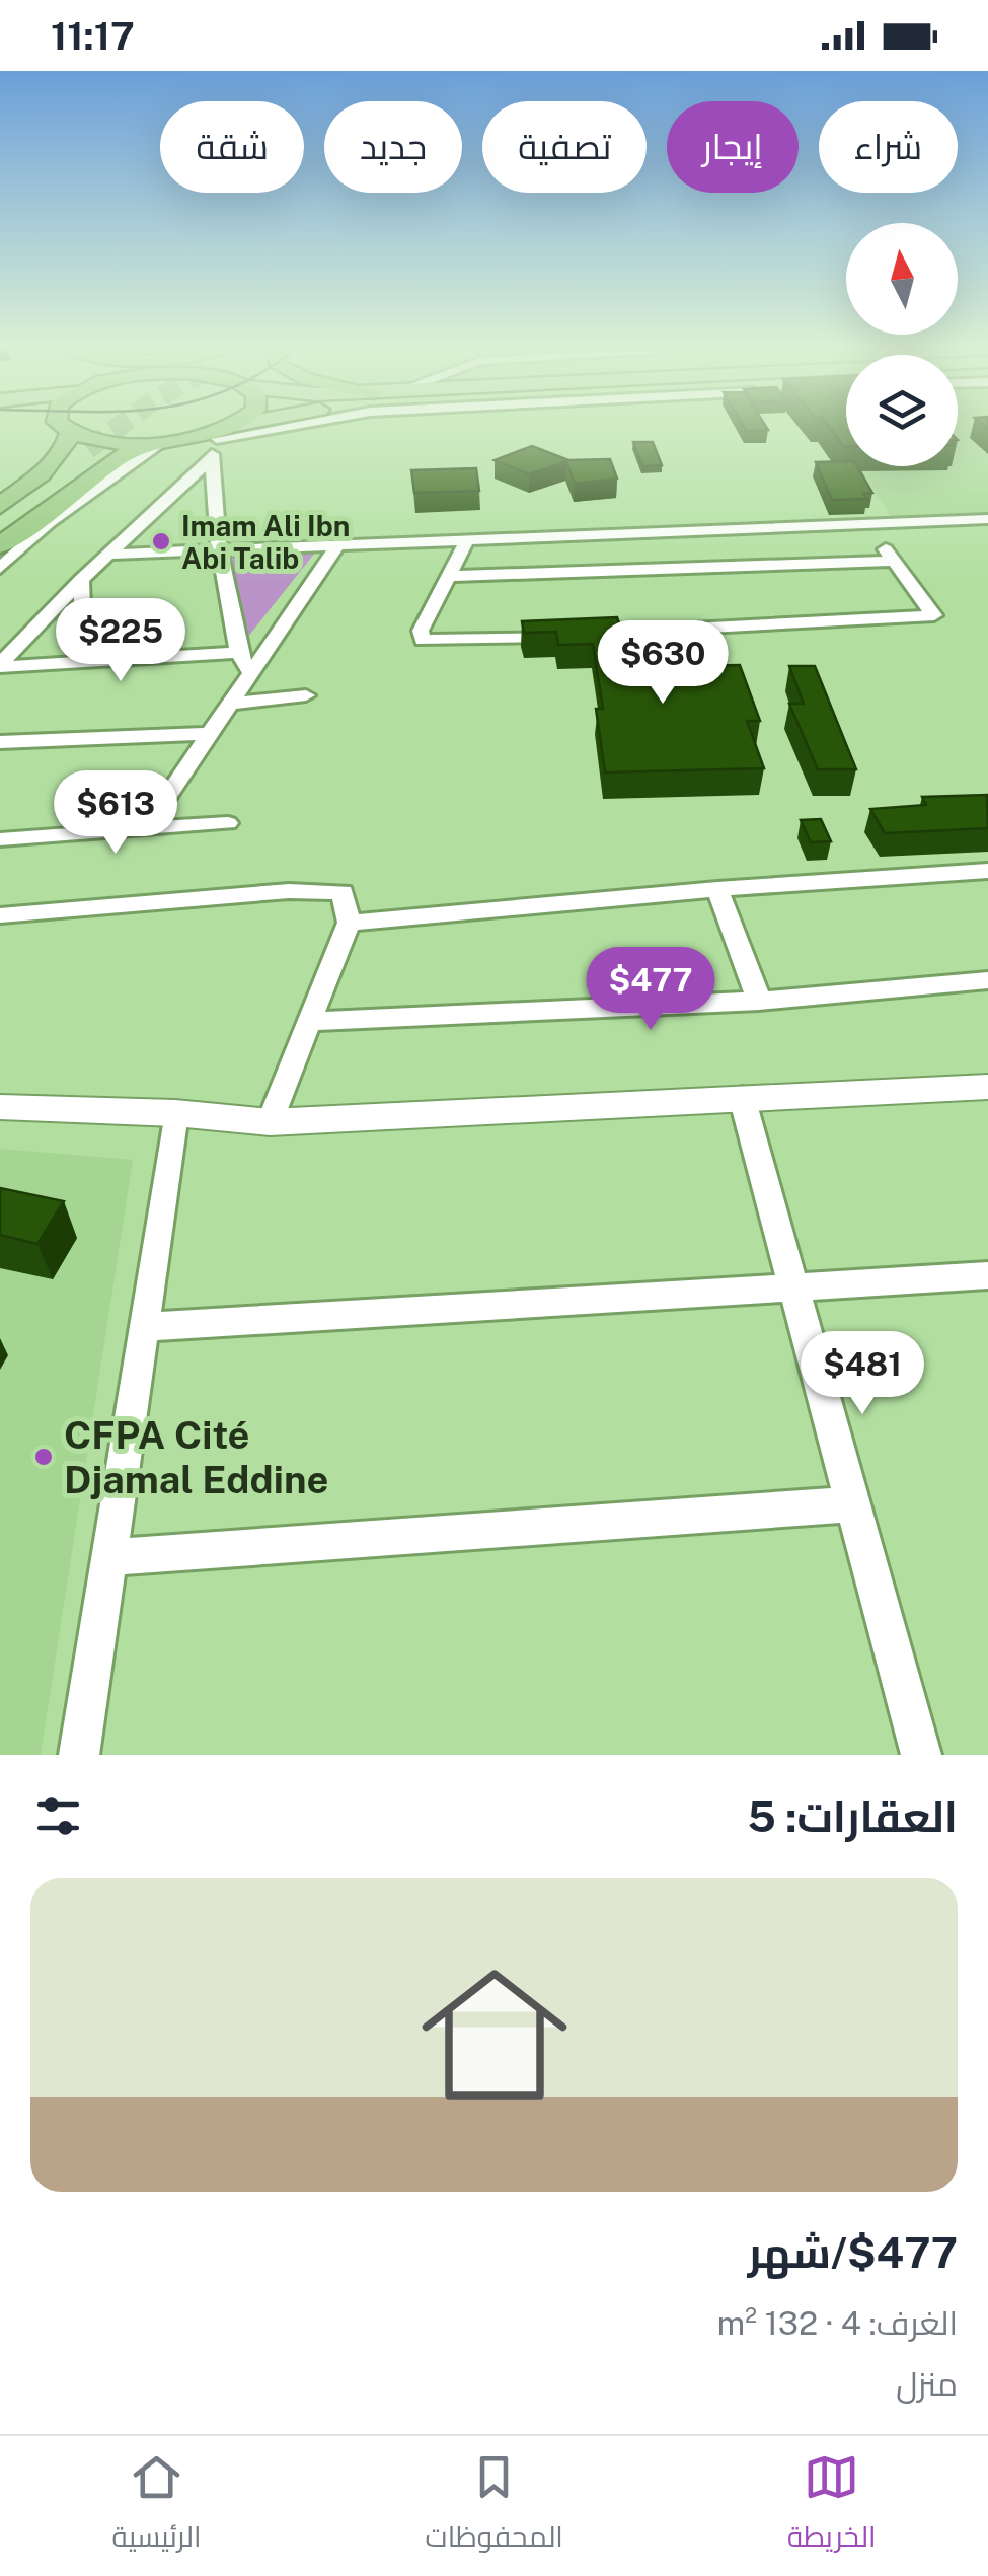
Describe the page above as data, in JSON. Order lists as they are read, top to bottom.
{
  "places": ["Imam Ali Ibn Abi Talib", "CFPA Cité Djamal Eddine"],
  "north": "top",
  "page": {
    "status": "11:17",
    "chip": [
      "شراء",
      "إيجار",
      "تصفية",
      "جديد",
      "شقة"
    ],
    "price": [
      "$225",
      "$630",
      "$613",
      "$477",
      "$481"
    ],
    "heading": "العقارات: 5",
    "list": [
      {
        "name": "$477/شهر",
        "note": "الغرف: 4 · 132 m² · منزل"
      }
    ],
    "tabs": ["الخريطة", "المحفوظات", "الرئيسية"]
  }
}
